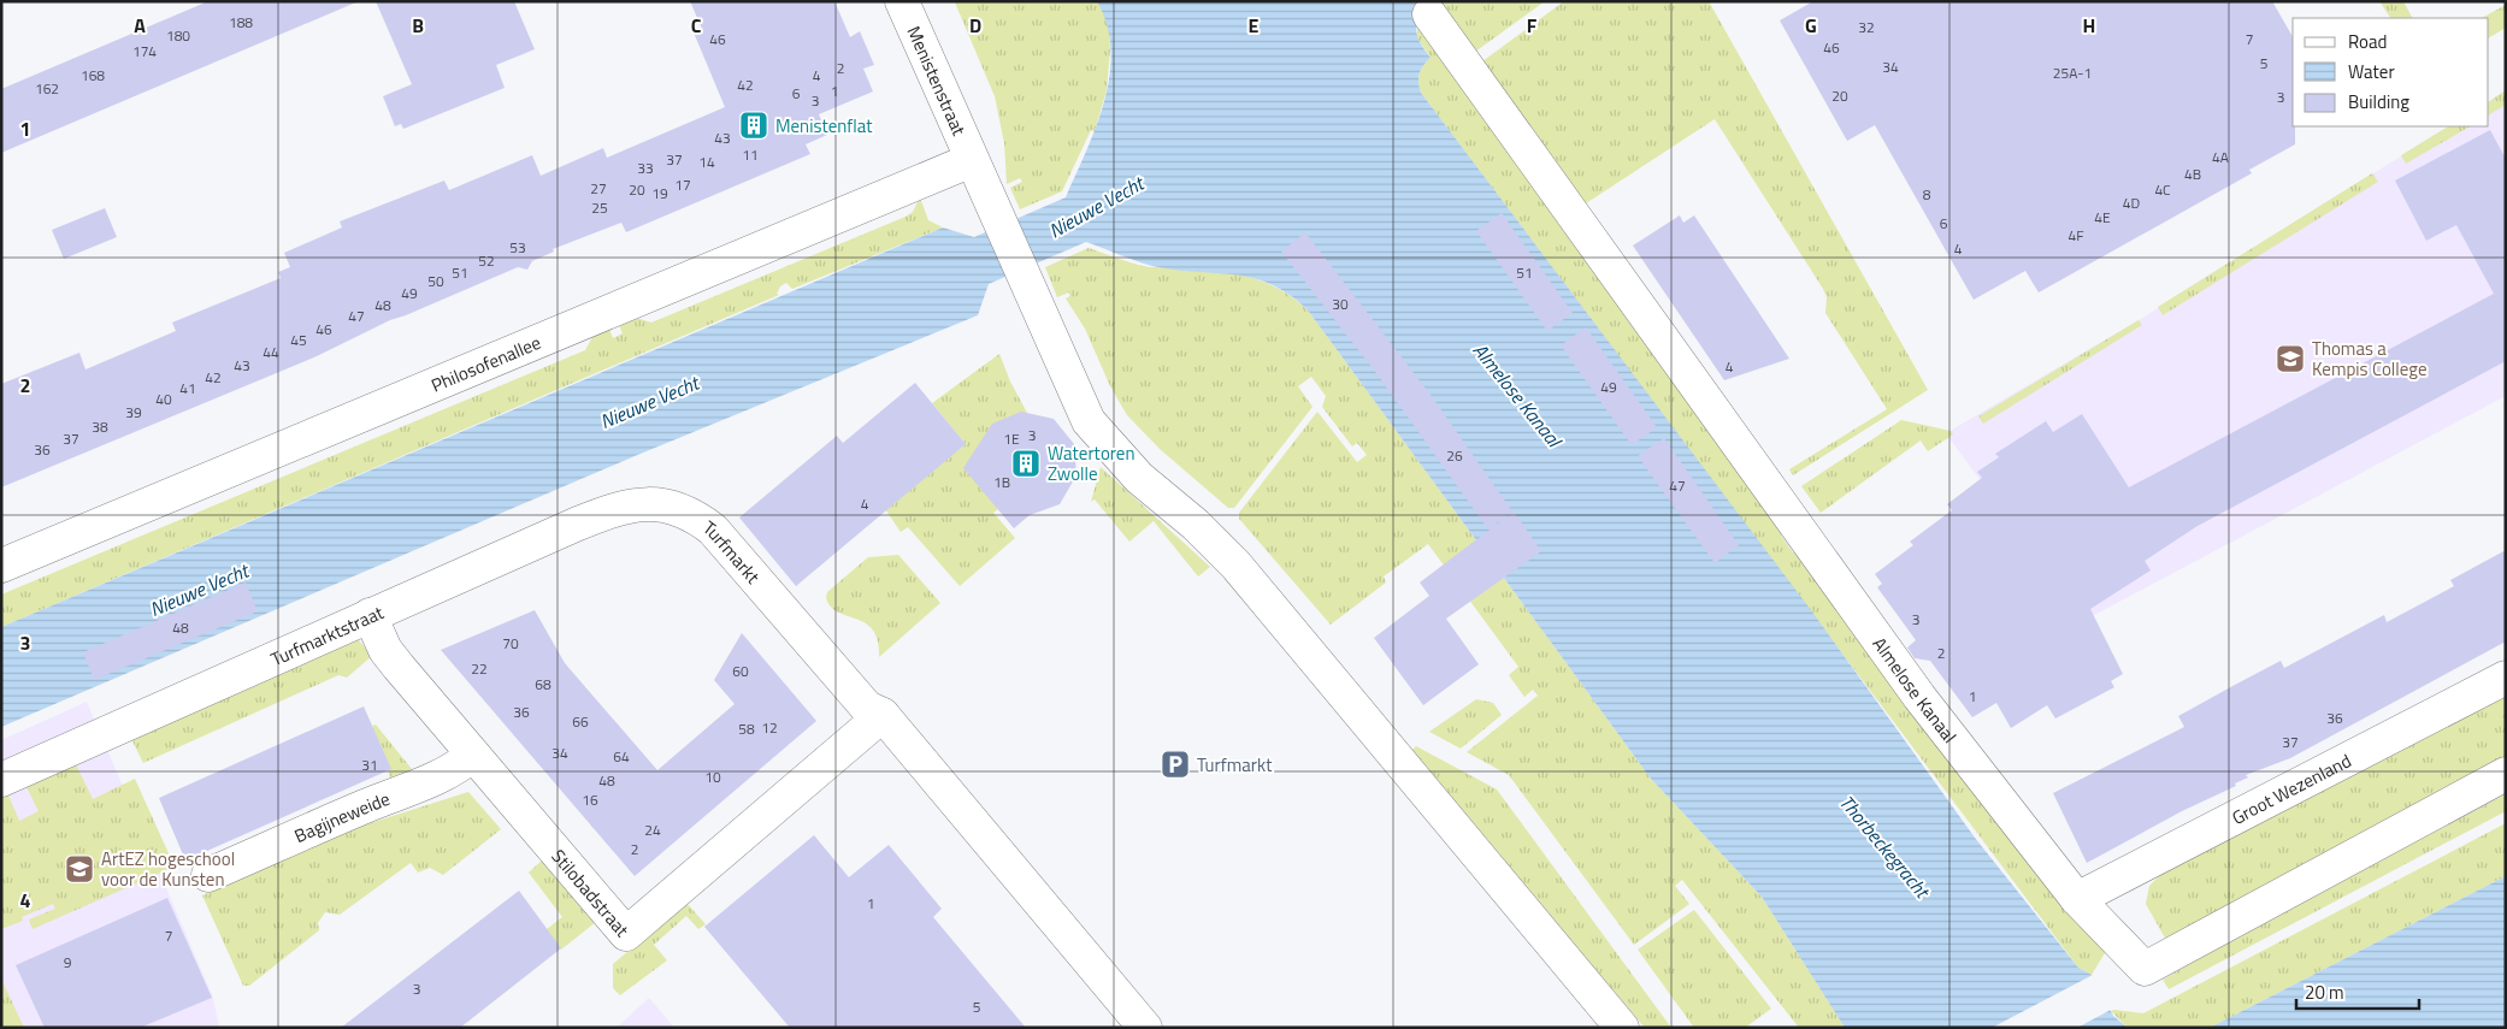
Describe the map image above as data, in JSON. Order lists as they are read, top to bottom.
{
  "streets": {
    "street": [
      "Menistenstraat",
      "Philosofenallee",
      "Turfmarkt",
      "Turfmarktstraat",
      "Almelose Kanaal",
      "Groot Wezenland",
      "Bagijneweide",
      "Stilobadstraat"
    ]
  },
  "crossings": [
    ["Menistenstraat", "Philosofenallee"],
    ["Turfmarkt", "Turfmarktstraat"],
    ["Turfmarkt", "Stilobadstraat"],
    ["Turfmarktstraat", "Stilobadstraat"],
    ["Almelose Kanaal", "Groot Wezenland"],
    ["Bagijneweide", "Stilobadstraat"]
  ],
  "water": ["Nieuwe Vecht", "Almelose Kanaal", "Thorbeckegracht"],
  "places": {
    "building": ["Menistenflat", "Watertoren Zwolle"],
    "school or university": ["Thomas a Kempis College", "ArtEZ hogeschool voor de Kunsten"],
    "parking": ["Turfmarkt"]
  },
  "house_numbers": [
    "188",
    "32",
    "180",
    "46",
    "7",
    "46",
    "174",
    "5",
    "34",
    "2",
    "25A-1",
    "168",
    "4",
    "42",
    "162",
    "1",
    "6",
    "20",
    "3",
    "3",
    "43",
    "11",
    "4A",
    "37",
    "14",
    "33",
    "4B",
    "17",
    "27",
    "20",
    "4C",
    "19",
    "8",
    "4D",
    "25",
    "4E",
    "6",
    "4F",
    "53",
    "4",
    "52",
    "51",
    "51",
    "50",
    "49",
    "30",
    "48",
    "47",
    "46",
    "45",
    "44",
    "43",
    "4",
    "42",
    "49",
    "41",
    "40",
    "39",
    "38",
    "3",
    "37",
    "1E",
    "36",
    "26",
    "1B",
    "47",
    "4",
    "3",
    "48",
    "70",
    "2",
    "22",
    "60",
    "68",
    "1",
    "36",
    "36",
    "66",
    "12",
    "58",
    "37",
    "34",
    "64",
    "31",
    "10",
    "48",
    "16",
    "24",
    "2",
    "1",
    "7",
    "9",
    "3",
    "5"
  ],
  "legend": ["Road", "Water", "Building"],
  "scale_bar": "20 m",
  "grid": {
    "columns": [
      "A",
      "B",
      "C",
      "D",
      "E",
      "F",
      "G",
      "H"
    ],
    "rows": [
      "1",
      "2",
      "3",
      "4"
    ]
  }
}
